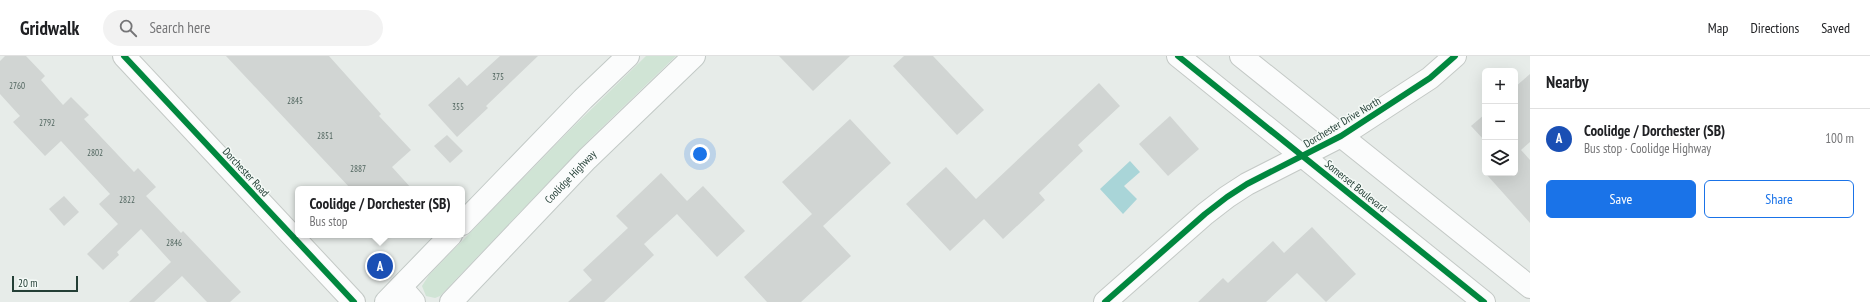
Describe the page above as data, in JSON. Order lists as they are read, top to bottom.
{
  "streets": {
    "street": [
      "Dorchester Drive North",
      "Dorchester Road",
      "Coolidge Highway",
      "Somerset Boulevard"
    ]
  },
  "crossings": [
    ["Dorchester Drive North", "Somerset Boulevard"]
  ],
  "house_numbers": [
    "375",
    "2760",
    "2845",
    "355",
    "2792",
    "2851",
    "2802",
    "2887",
    "2822",
    "2846"
  ],
  "scale_bar": "20 m",
  "page": {
    "header": "Gridwalk",
    "search": "Search here",
    "nav": ["Map", "Directions", "Saved"],
    "heading": "Nearby",
    "map_buttons": ["+", "−"],
    "list": [
      {
        "mark": "A",
        "name": "Coolidge / Dorchester (SB)",
        "note": "Bus stop · Coolidge Highway",
        "value": "100 m"
      }
    ],
    "buttons": ["Save", "Share"],
    "popup": ["Coolidge / Dorchester (SB)", "Bus stop"],
    "pins": "A",
    "scale": "20 m"
  }
}
